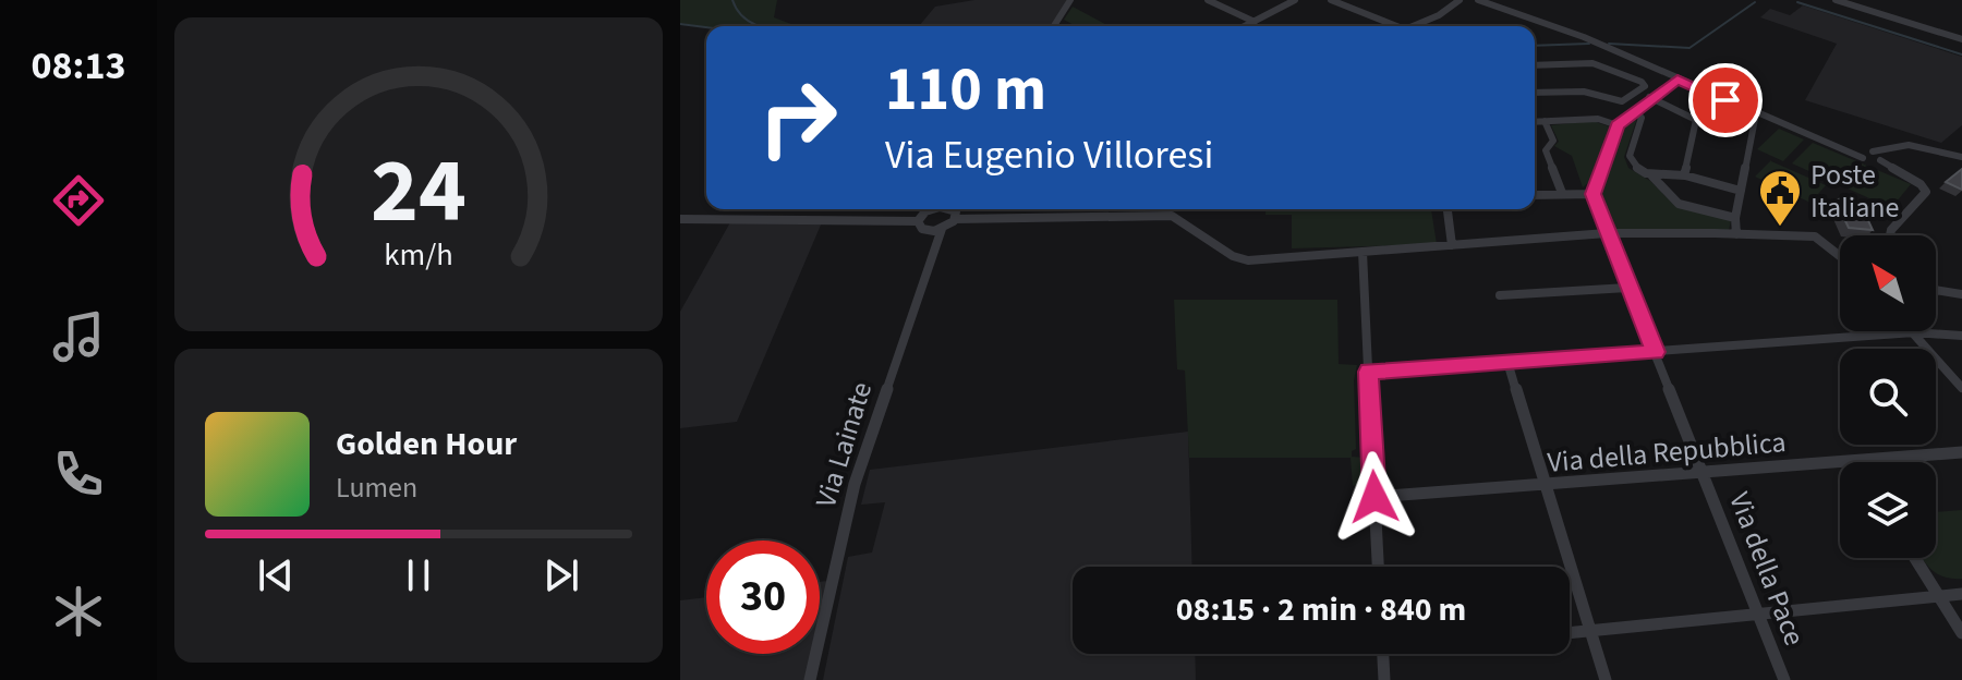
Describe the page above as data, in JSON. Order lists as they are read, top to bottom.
{
  "streets": {
    "street": ["Via Lainate", "Via della Repubblica", "Via della Pace"]
  },
  "crossings": [
    ["Via della Repubblica", "Via della Pace"]
  ],
  "places": {
    "public building": ["Poste Italiane"]
  },
  "north": "top left",
  "page": {
    "tabs": "08:13",
    "turn": ["110 m", "Via Eugenio Villoresi"],
    "song": ["Golden Hour", "Lumen"],
    "limit": "30",
    "trip": "08:15 · 2 min · 840 m",
    "gauge": ["24", "km/h"]
  }
}
